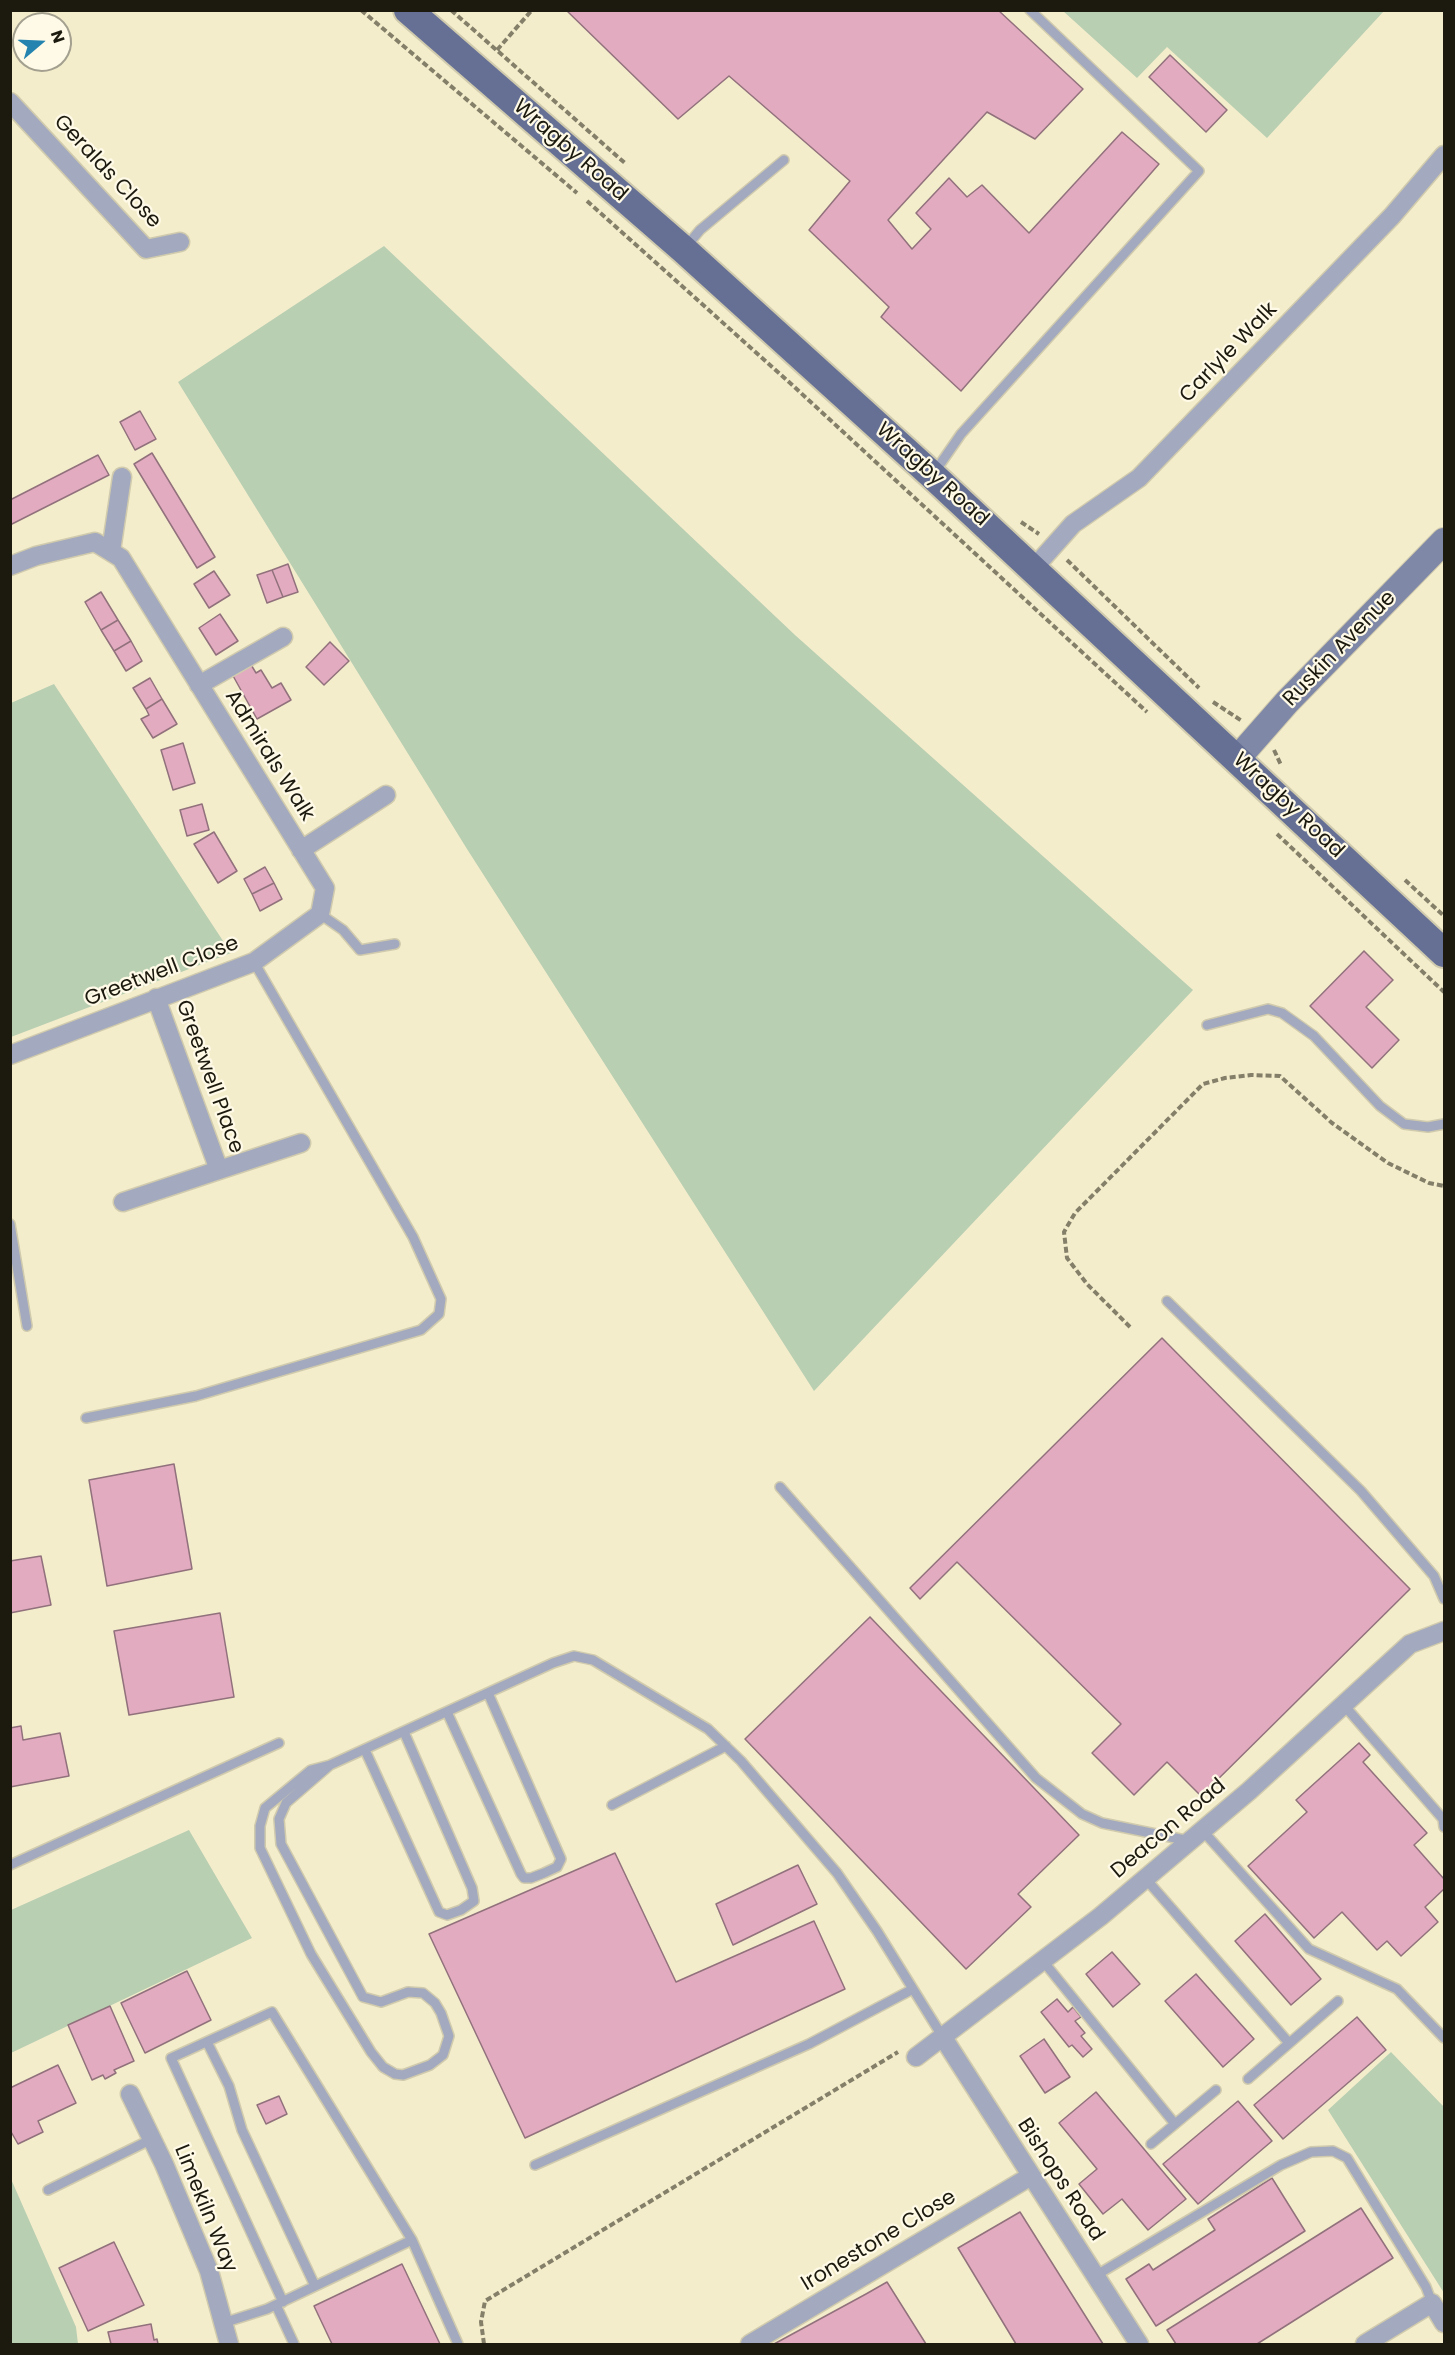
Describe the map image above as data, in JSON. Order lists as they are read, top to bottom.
{
  "streets": {
    "main road": ["Wragby Road", "Ruskin Avenue"],
    "street": [
      "Geralds Close",
      "Carlyle Walk",
      "Admirals Walk",
      "Greetwell Close",
      "Greetwell Place",
      "Deacon Road",
      "Bishops Road",
      "Limekiln Way",
      "Ironestone Close"
    ]
  },
  "crossings": [
    ["Wragby Road", "Carlyle Walk"],
    ["Wragby Road", "Ruskin Avenue"],
    ["Admirals Walk", "Greetwell Close"],
    ["Greetwell Close", "Greetwell Place"],
    ["Deacon Road", "Bishops Road"],
    ["Bishops Road", "Ironestone Close"]
  ],
  "north": "right"
}
